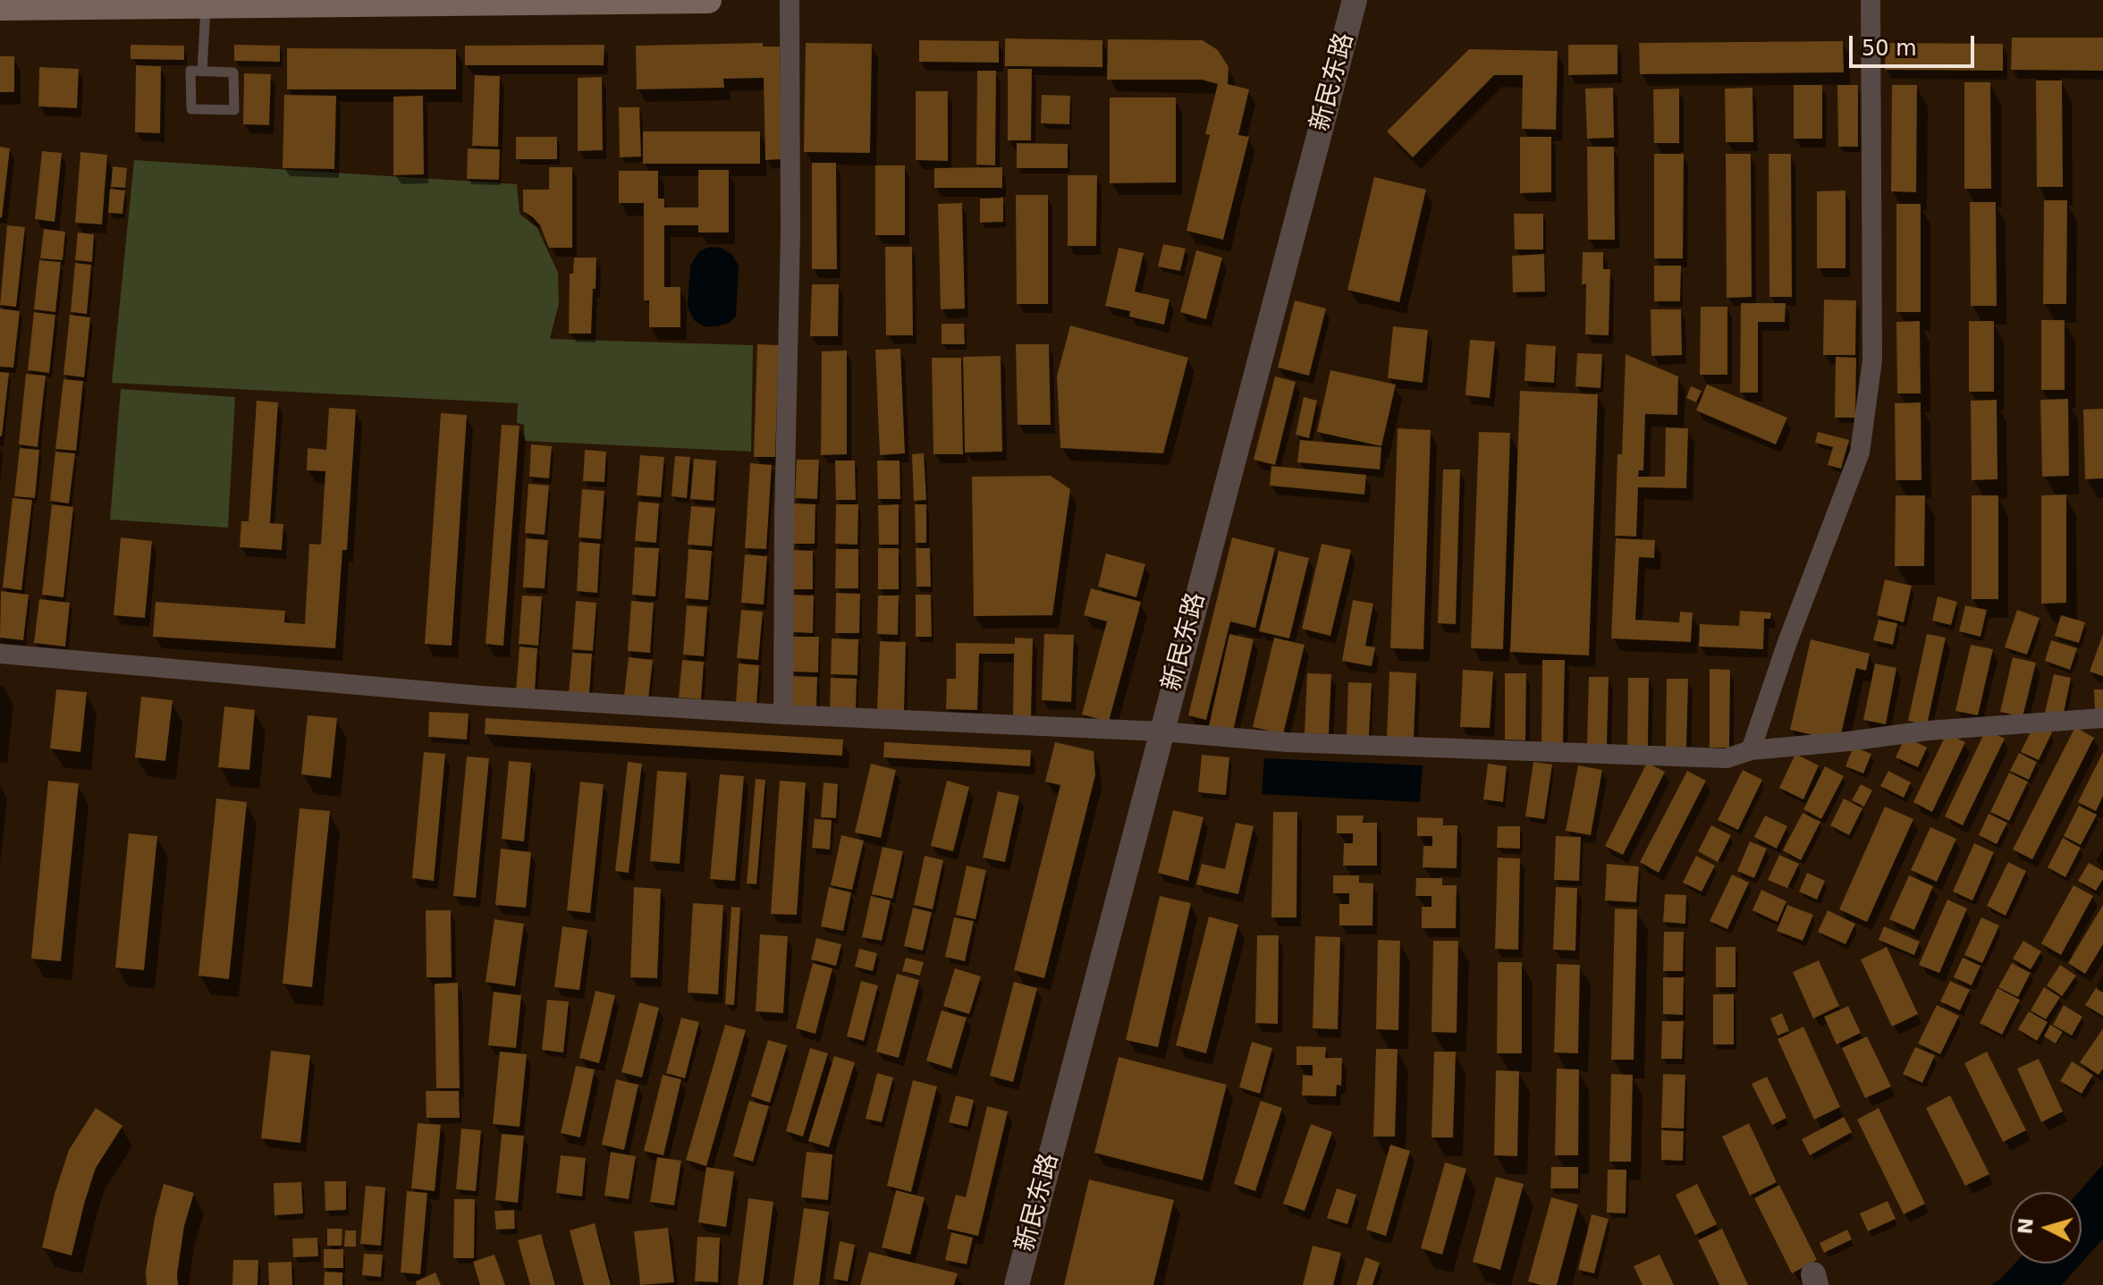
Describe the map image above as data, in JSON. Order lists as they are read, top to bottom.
{
  "streets": {
    "street": ["新民东路"]
  },
  "scale_bar": "50 m",
  "north": "left"
}
